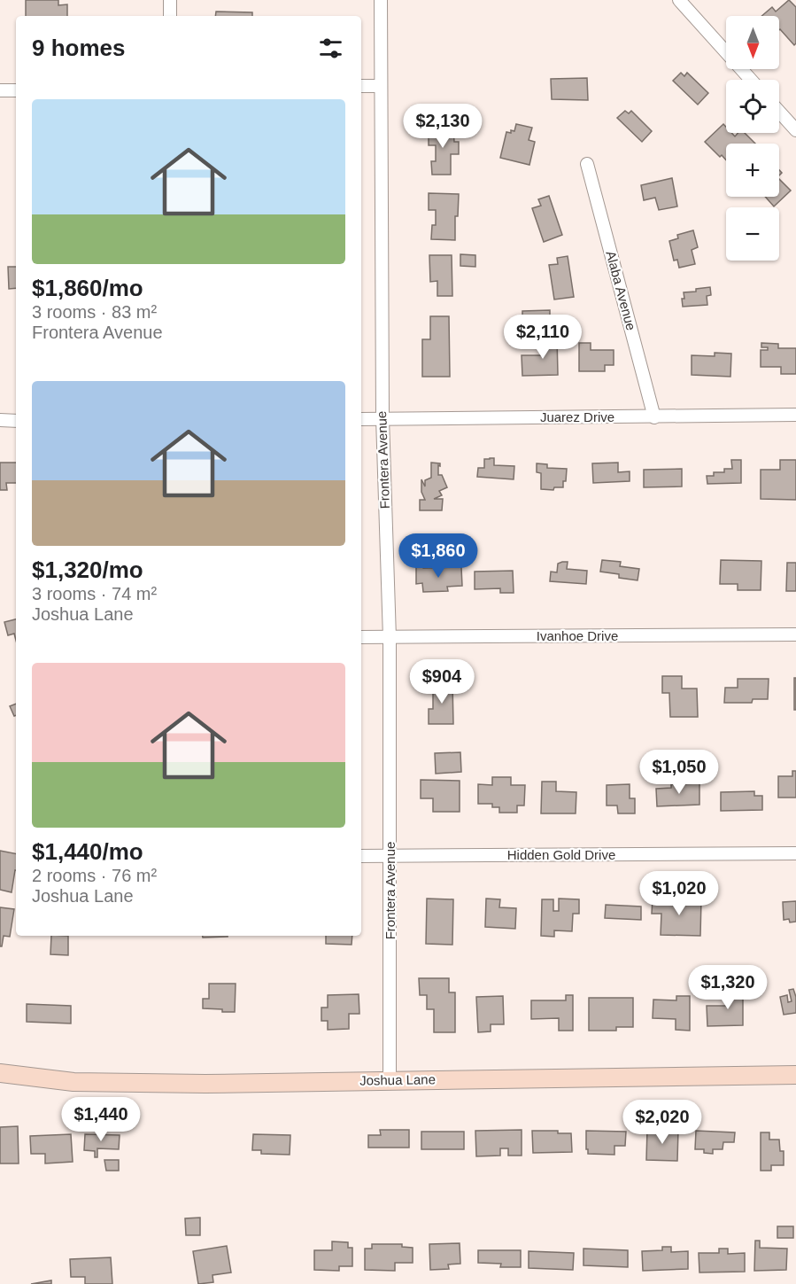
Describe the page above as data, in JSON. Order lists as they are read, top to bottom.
{
  "streets": {
    "main road": ["Joshua Lane"],
    "street": [
      "Alaba Avenue",
      "Juarez Drive",
      "Frontera Avenue",
      "Ivanhoe Drive",
      "Hidden Gold Drive"
    ]
  },
  "crossings": [
    ["Alaba Avenue", "Juarez Drive"],
    ["Juarez Drive", "Frontera Avenue"],
    ["Frontera Avenue", "Ivanhoe Drive"],
    ["Frontera Avenue", "Hidden Gold Drive"],
    ["Frontera Avenue", "Joshua Lane"]
  ],
  "north": "bottom",
  "page": {
    "map_buttons": ["+", "−"],
    "heading": "9 homes",
    "list": [
      {
        "name": "$1,860/mo",
        "note": "3 rooms · 83 m² · Frontera Avenue"
      },
      {
        "name": "$1,320/mo",
        "note": "3 rooms · 74 m² · Joshua Lane"
      },
      {
        "name": "$1,440/mo",
        "note": "2 rooms · 76 m² · Joshua Lane"
      }
    ],
    "price": [
      "$2,130",
      "$2,110",
      "$1,860",
      "$904",
      "$1,050",
      "$1,020",
      "$1,320",
      "$1,440",
      "$2,020"
    ]
  }
}
